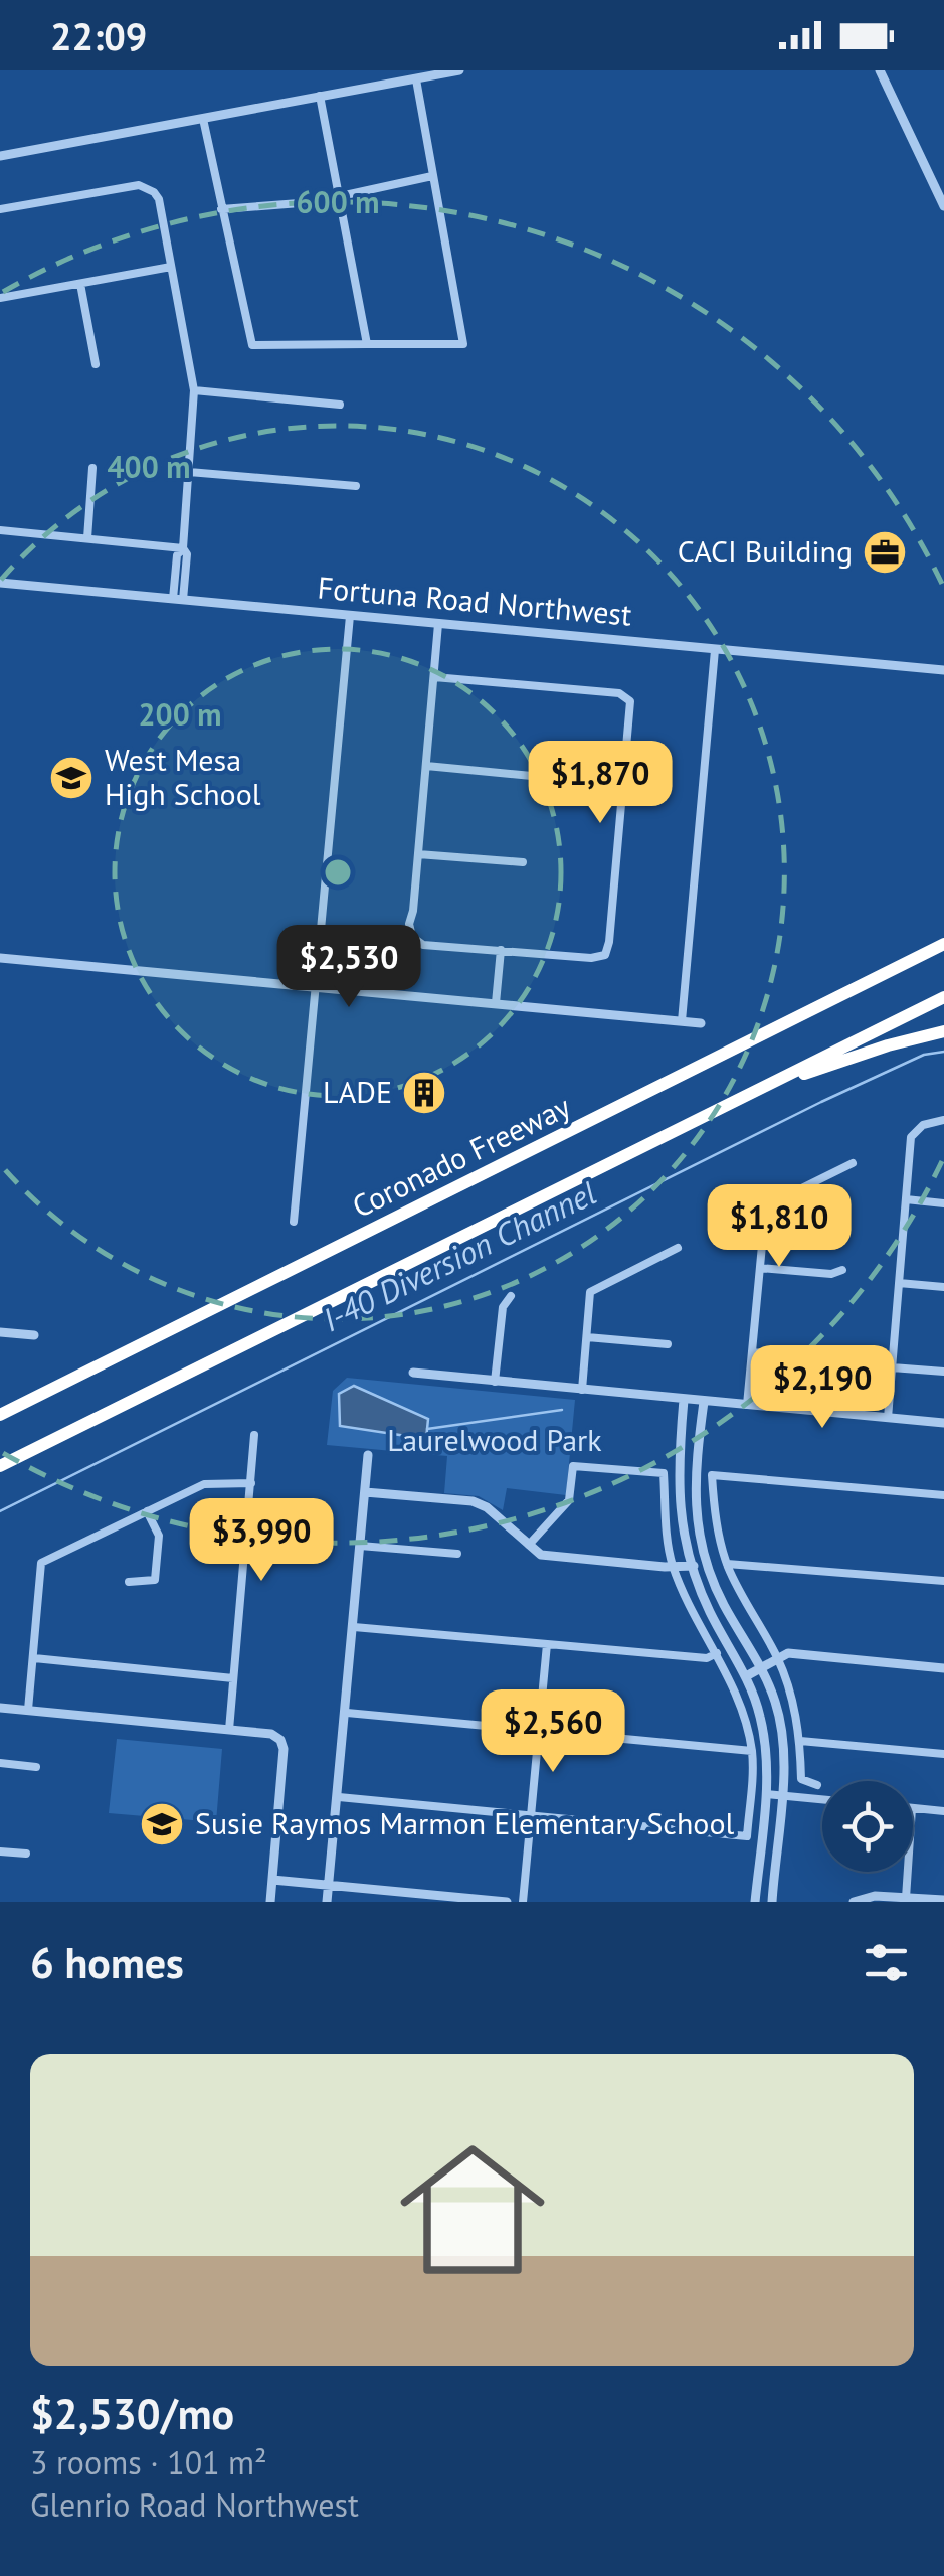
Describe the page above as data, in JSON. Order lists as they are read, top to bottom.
{
  "streets": {
    "highway": ["Coronado Freeway"],
    "street": ["Fortuna Road Northwest"]
  },
  "water": ["I-40 Diversion Channel"],
  "parks": ["Laurelwood Park"],
  "places": {
    "office": ["CACI Building"],
    "school or university": ["West Mesa High School", "Susie Raymos Marmon Elementary School"],
    "building": ["LADE"]
  },
  "page": {
    "status": "22:09",
    "price": [
      "$1,870",
      "$2,530",
      "$1,810",
      "$2,190",
      "$3,990",
      "$2,560"
    ],
    "heading": "6 homes",
    "list": [
      {
        "name": "$2,530/mo",
        "note": "3 rooms · 101 m² · Glenrio Road Northwest"
      }
    ]
  },
  "rings": ["600 m", "400 m", "200 m"]
}
